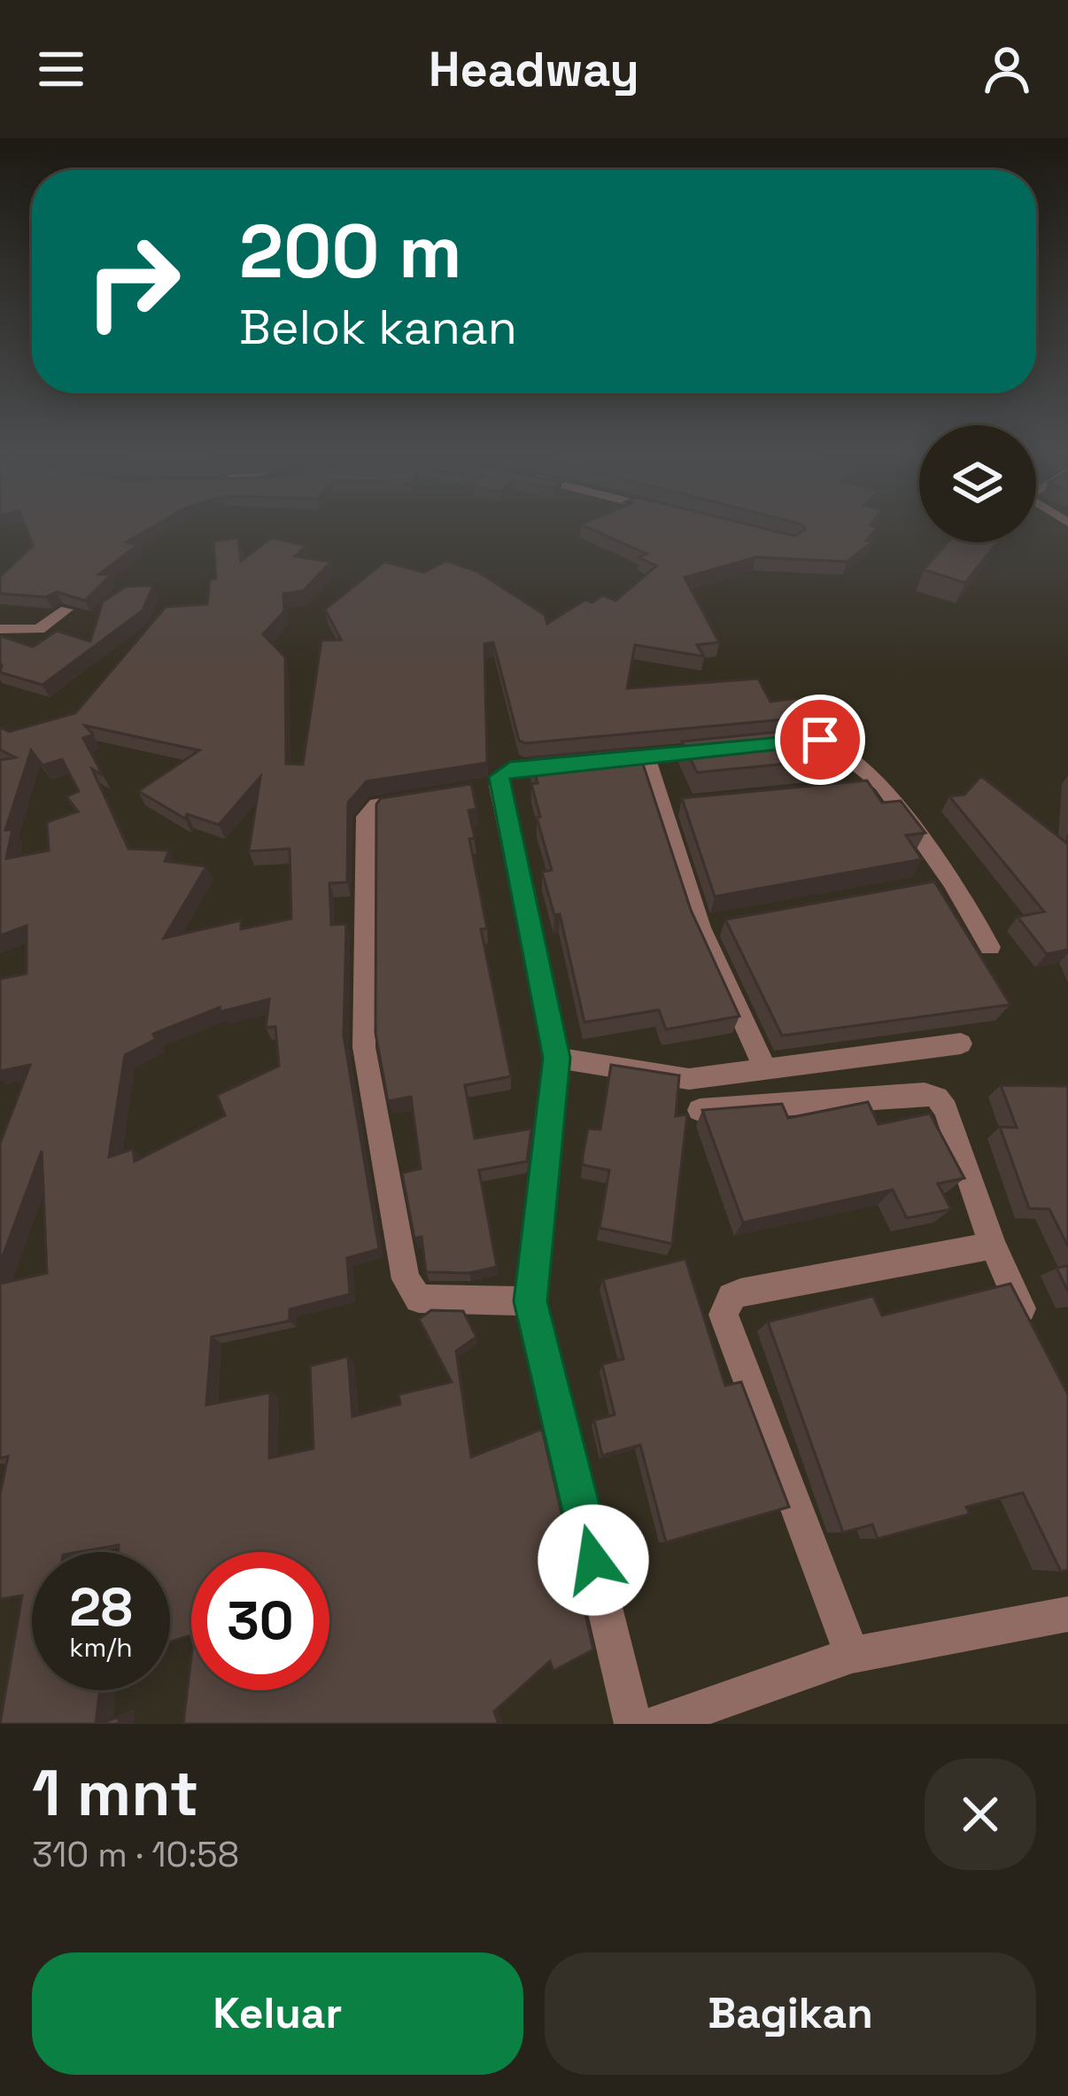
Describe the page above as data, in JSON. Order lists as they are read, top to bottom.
{
  "page": {
    "header": "Headway",
    "turn": ["200 m", "Belok kanan"],
    "speed": "28 km/h",
    "limit": "30",
    "heading": ["1 mnt", "310 m · 10:58"],
    "buttons": ["Keluar", "Bagikan"]
  }
}
